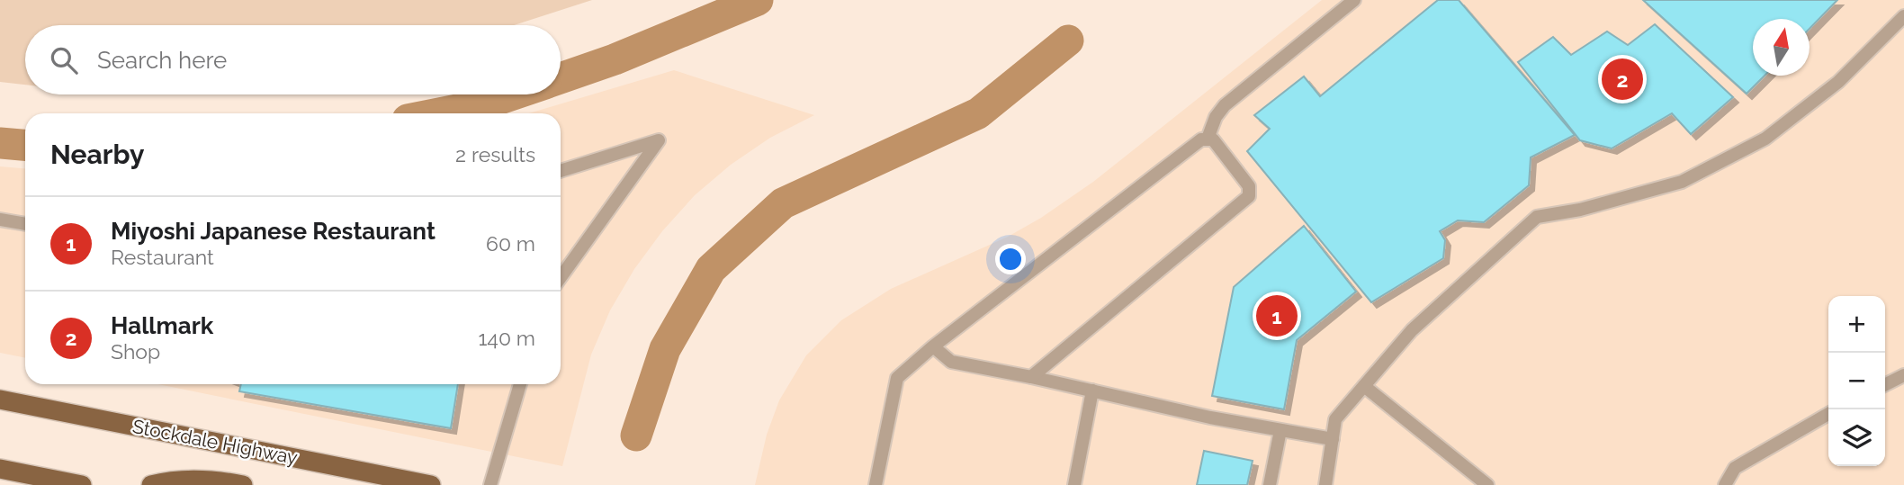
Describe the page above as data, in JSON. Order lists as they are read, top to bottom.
{
  "streets": {
    "main road": ["Stockdale Highway"]
  },
  "north": "top",
  "page": {
    "search": "Search here",
    "pins": ["2", "1"],
    "heading": ["Nearby", "2 results"],
    "list": [
      {
        "mark": "1",
        "name": "Miyoshi Japanese Restaurant",
        "note": "Restaurant",
        "value": "60 m"
      },
      {
        "mark": "2",
        "name": "Hallmark",
        "note": "Shop",
        "value": "140 m"
      }
    ],
    "map_buttons": ["+", "−"]
  }
}
